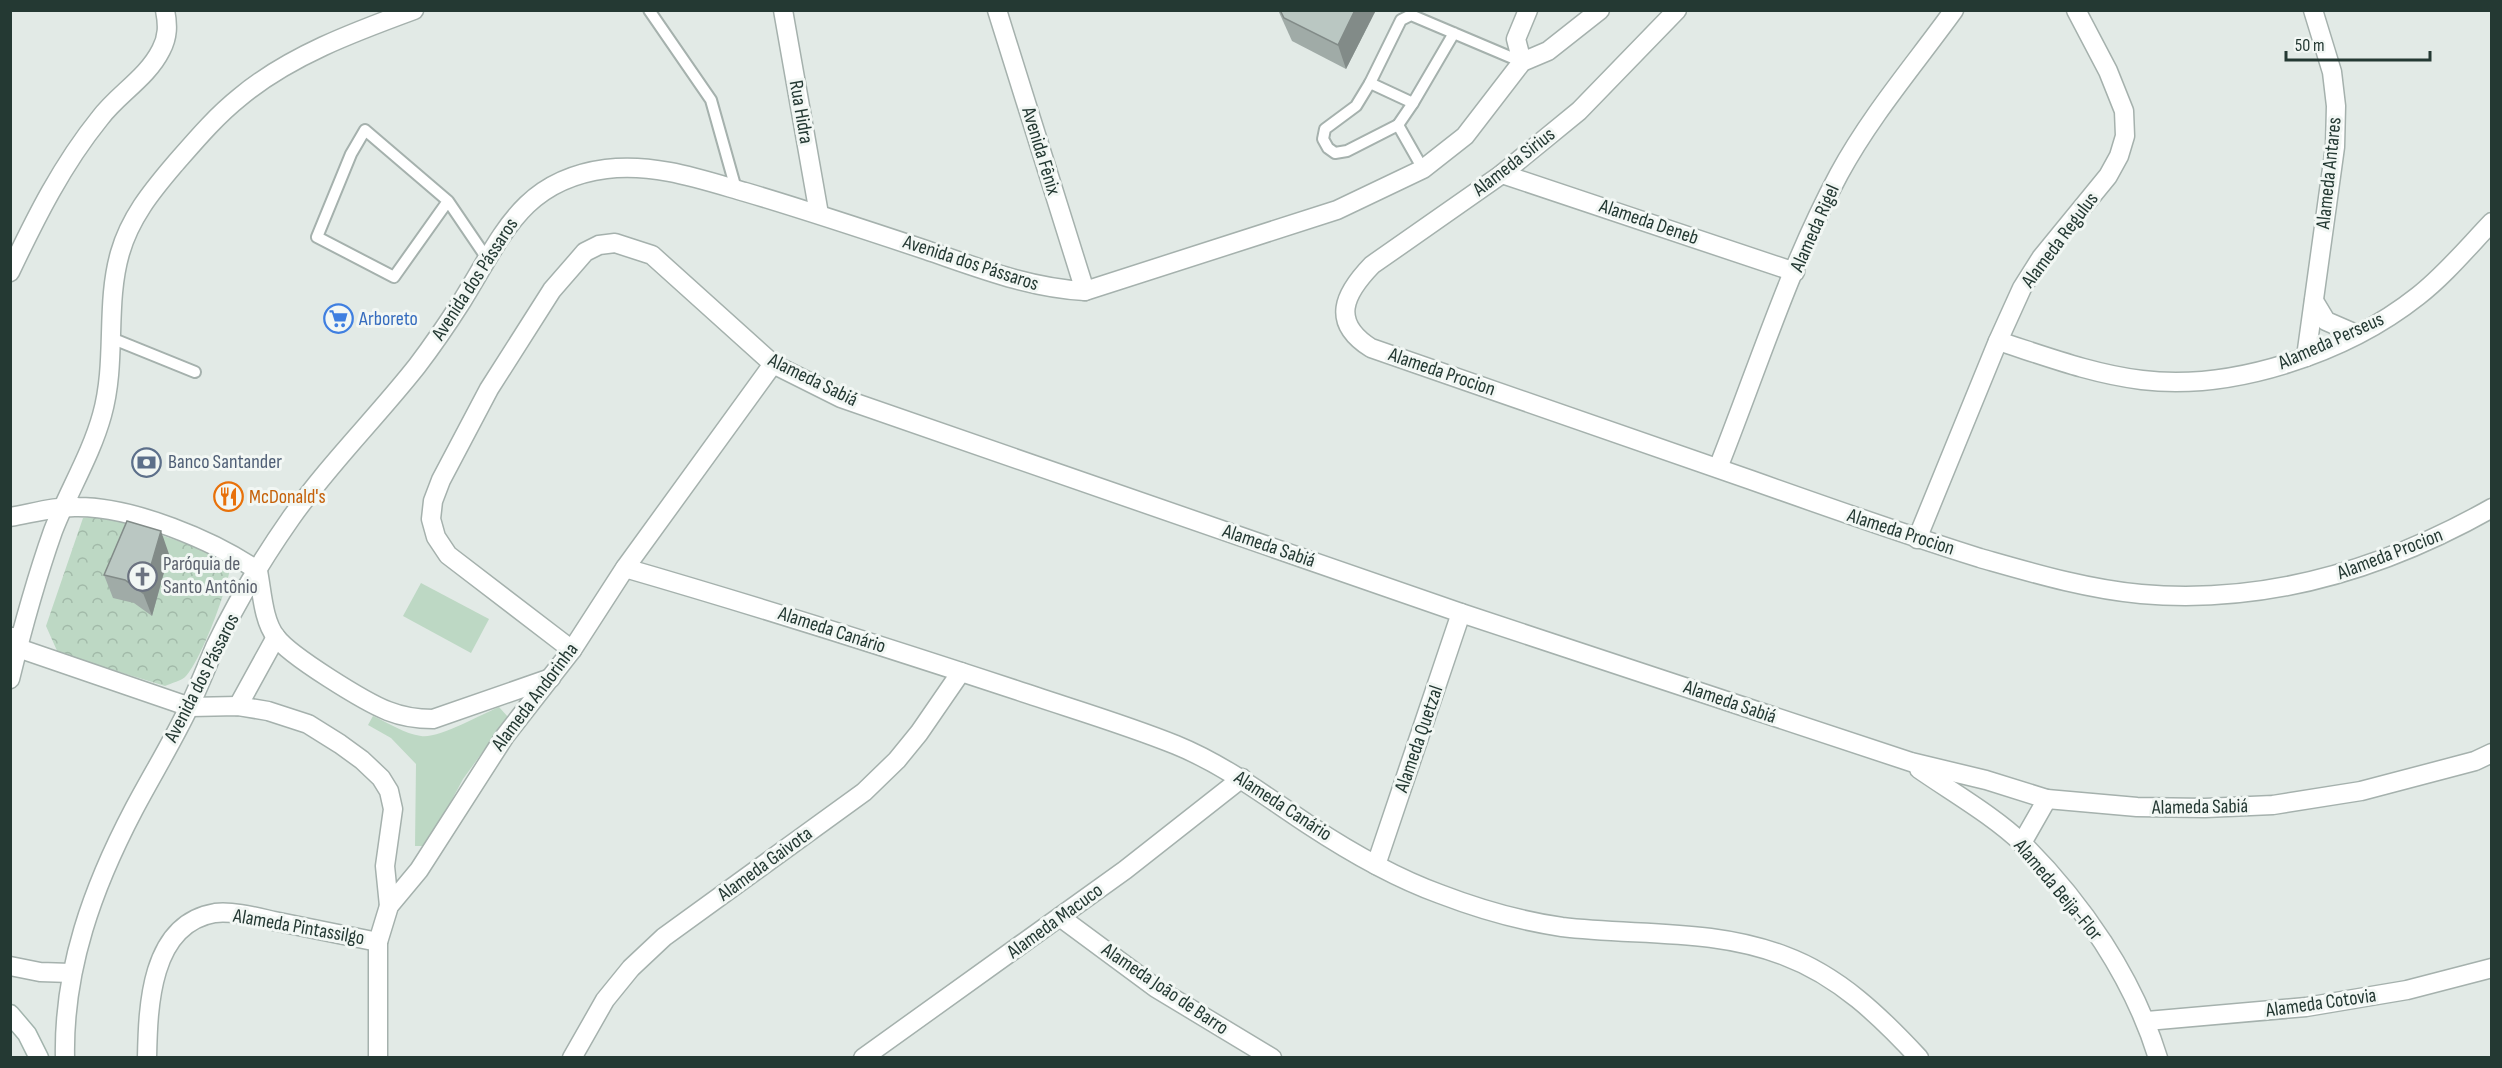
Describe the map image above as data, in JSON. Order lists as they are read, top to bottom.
{
  "streets": {
    "street": [
      "Rua Hidra",
      "Avenida Fênix",
      "Alameda Sirius",
      "Alameda Antares",
      "Alameda Deneb",
      "Alameda Rigel",
      "Alameda Regulus",
      "Avenida dos Pássaros",
      "Alameda Perseus",
      "Alameda Procion",
      "Alameda Sabiá",
      "Alameda Canário",
      "Alameda Andorinha",
      "Alameda Quetzal",
      "Alameda Gaivota",
      "Alameda Beija-Flor",
      "Alameda Macuco",
      "Alameda Pintassilgo",
      "Alameda João de Barro",
      "Alameda Cotovia"
    ]
  },
  "crossings": [
    ["Rua Hidra", "Avenida dos Pássaros"],
    ["Avenida Fênix", "Avenida dos Pássaros"],
    ["Alameda Sirius", "Alameda Deneb"],
    ["Alameda Sirius", "Alameda Procion"],
    ["Alameda Antares", "Alameda Perseus"],
    ["Alameda Deneb", "Alameda Rigel"],
    ["Alameda Rigel", "Alameda Procion"],
    ["Alameda Regulus", "Alameda Perseus"],
    ["Alameda Regulus", "Alameda Procion"],
    ["Alameda Sabiá", "Alameda Andorinha"],
    ["Alameda Sabiá", "Alameda Quetzal"],
    ["Alameda Sabiá", "Alameda Beija-Flor"],
    ["Alameda Canário", "Alameda Andorinha"],
    ["Alameda Canário", "Alameda Quetzal"],
    ["Alameda Canário", "Alameda Gaivota"],
    ["Alameda Canário", "Alameda Macuco"],
    ["Alameda Andorinha", "Alameda Pintassilgo"],
    ["Alameda Beija-Flor", "Alameda Cotovia"],
    ["Alameda Macuco", "Alameda João de Barro"]
  ],
  "places": {
    "supermarket": ["Arboreto"],
    "bank": ["Banco Santander"],
    "restaurant": ["McDonald's"],
    "church": ["Paróquia de Santo Antônio"]
  },
  "scale_bar": "50 m"
}
